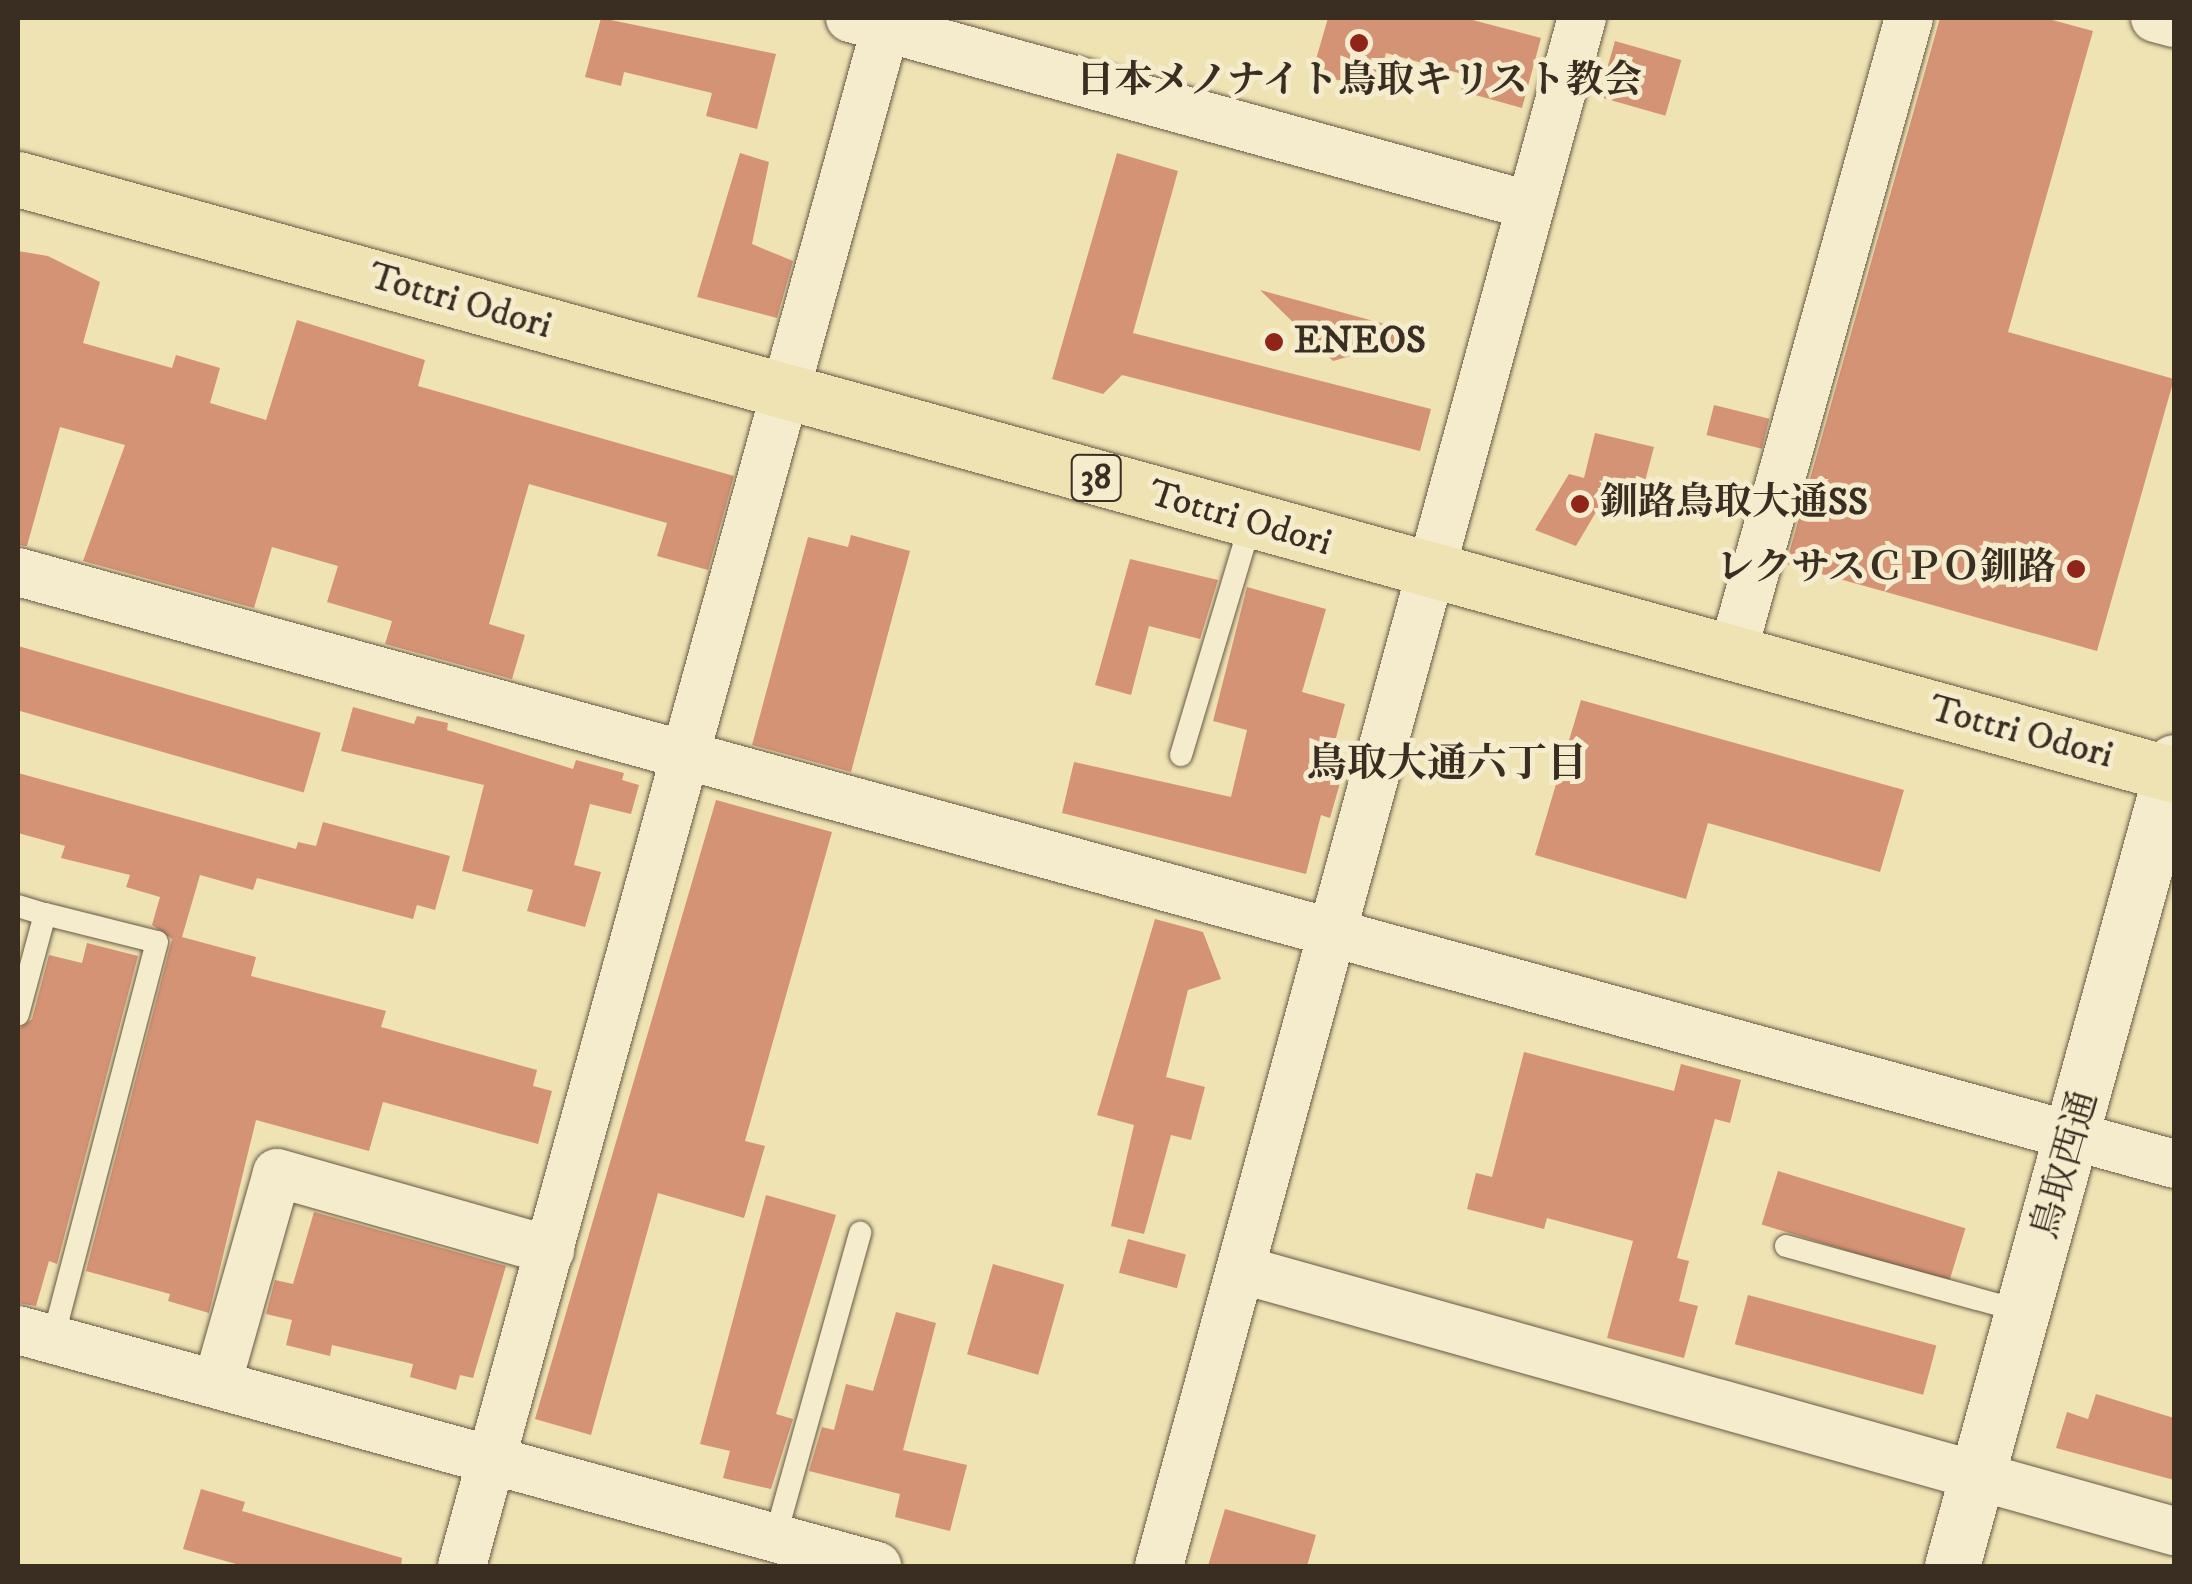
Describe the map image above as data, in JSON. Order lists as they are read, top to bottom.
{
  "streets": {
    "highway": ["Tottri Odori", "38"],
    "street": ["鳥取西通"]
  },
  "crossings": [
    ["Tottri Odori", "鳥取西通"]
  ],
  "districts": ["鳥取大通六丁目"],
  "places": [
    "日本メノナイト鳥取キリスト教会",
    "ENEOS",
    "釧路鳥取大通SS",
    "レクサスＣＰＯ釧路"
  ]
}
